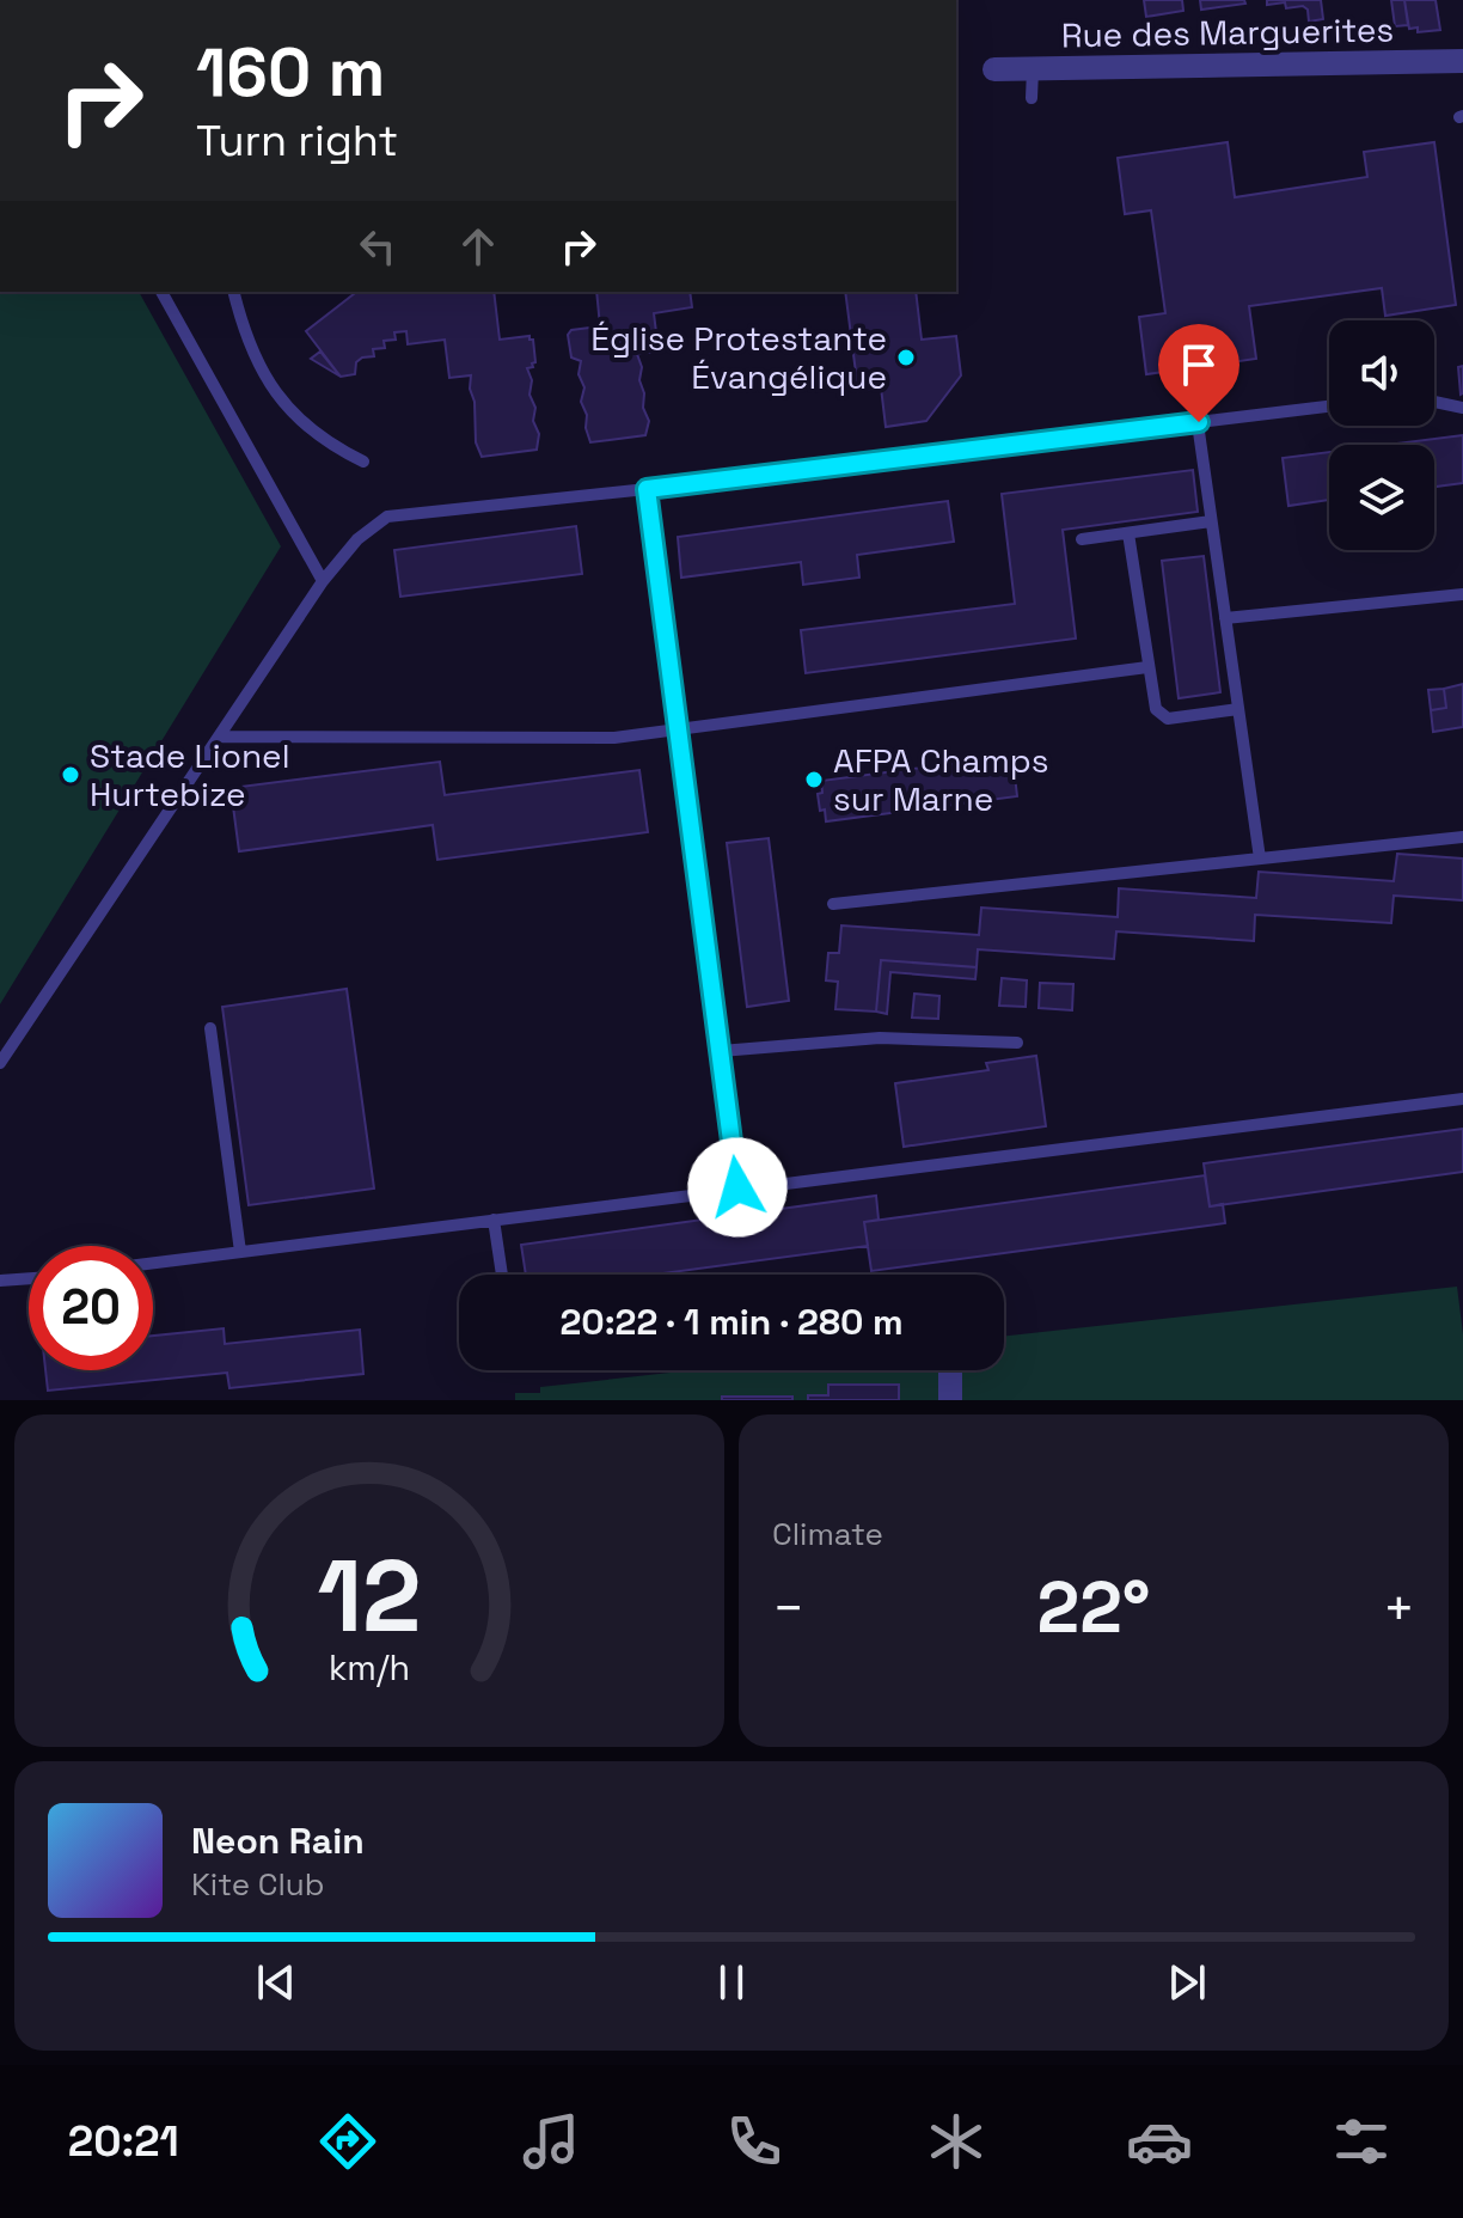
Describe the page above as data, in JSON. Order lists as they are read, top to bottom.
{
  "streets": {
    "street": ["Rue des Marguerites"]
  },
  "places": ["Église Protestante Évangélique", "Stade Lionel Hurtebize", "AFPA Champs sur Marne"],
  "page": {
    "turn": ["160 m", "Turn right"],
    "limit": "20",
    "trip": "20:22 · 1 min · 280 m",
    "tile": "Climate",
    "heat": ["−", "22°", "+"],
    "song": ["Neon Rain", "Kite Club"],
    "tabs": "20:21",
    "gauge": ["12", "km/h"]
  }
}
